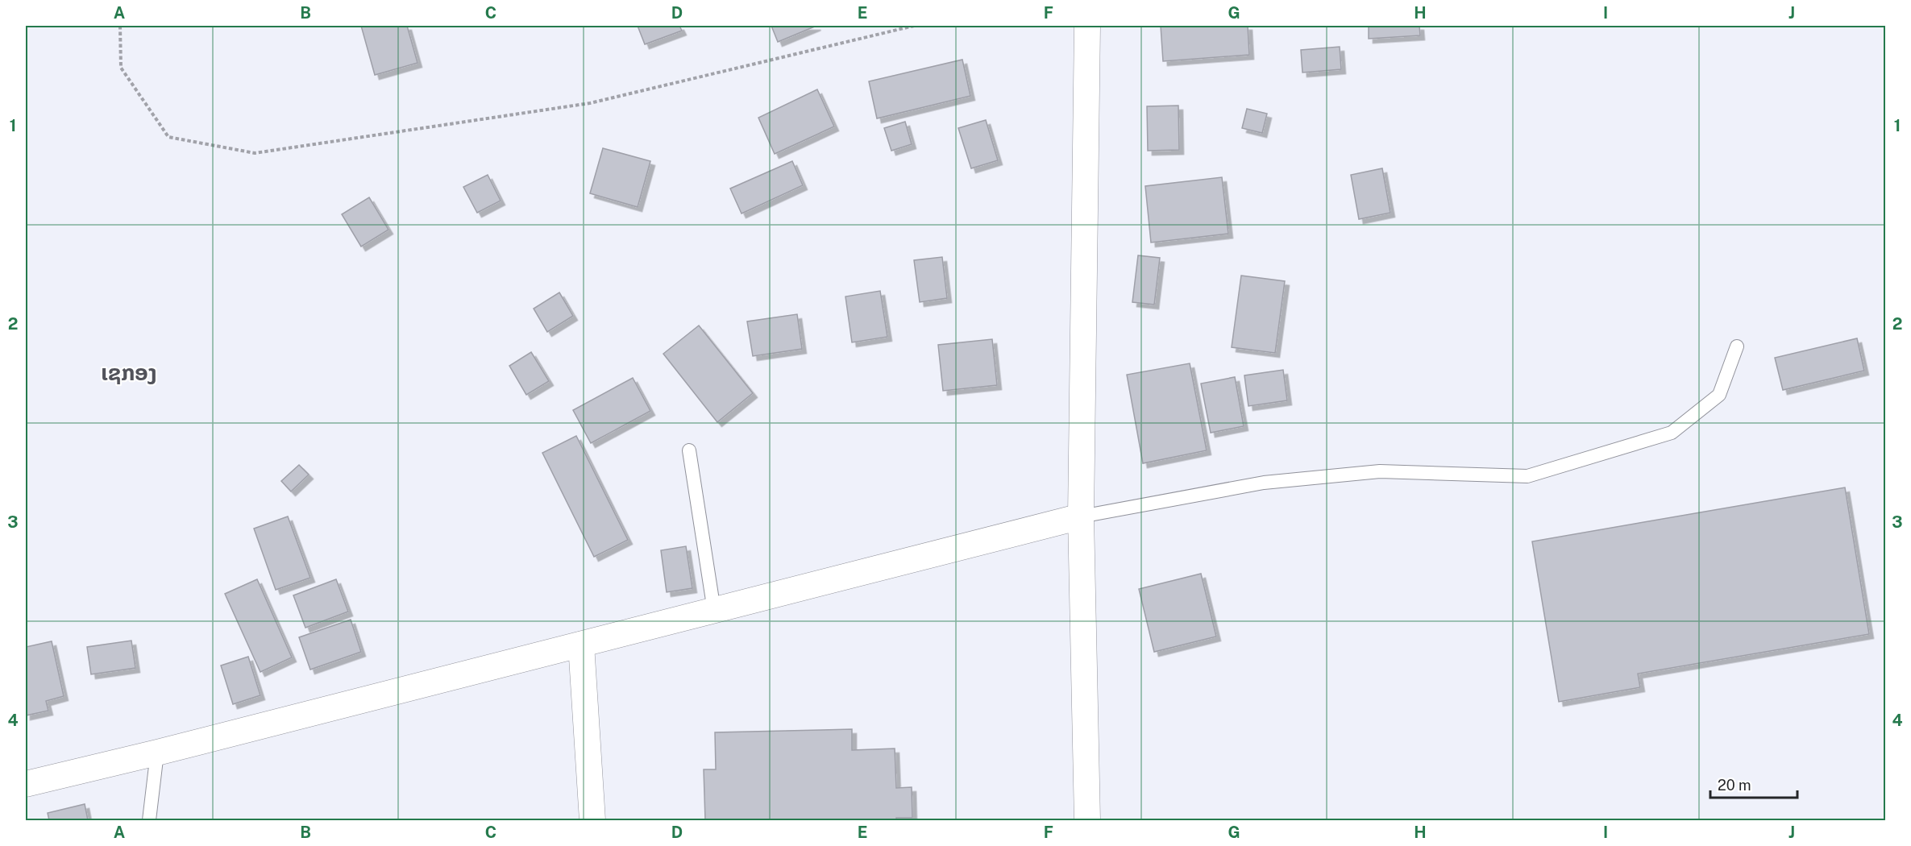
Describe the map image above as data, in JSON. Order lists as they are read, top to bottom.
{
  "districts": ["ເຊກອງ"],
  "scale_bar": "20 m",
  "grid": {
    "columns": [
      "A",
      "B",
      "C",
      "D",
      "E",
      "F",
      "G",
      "H",
      "I",
      "J"
    ],
    "rows": [
      "1",
      "2",
      "3",
      "4"
    ]
  }
}
